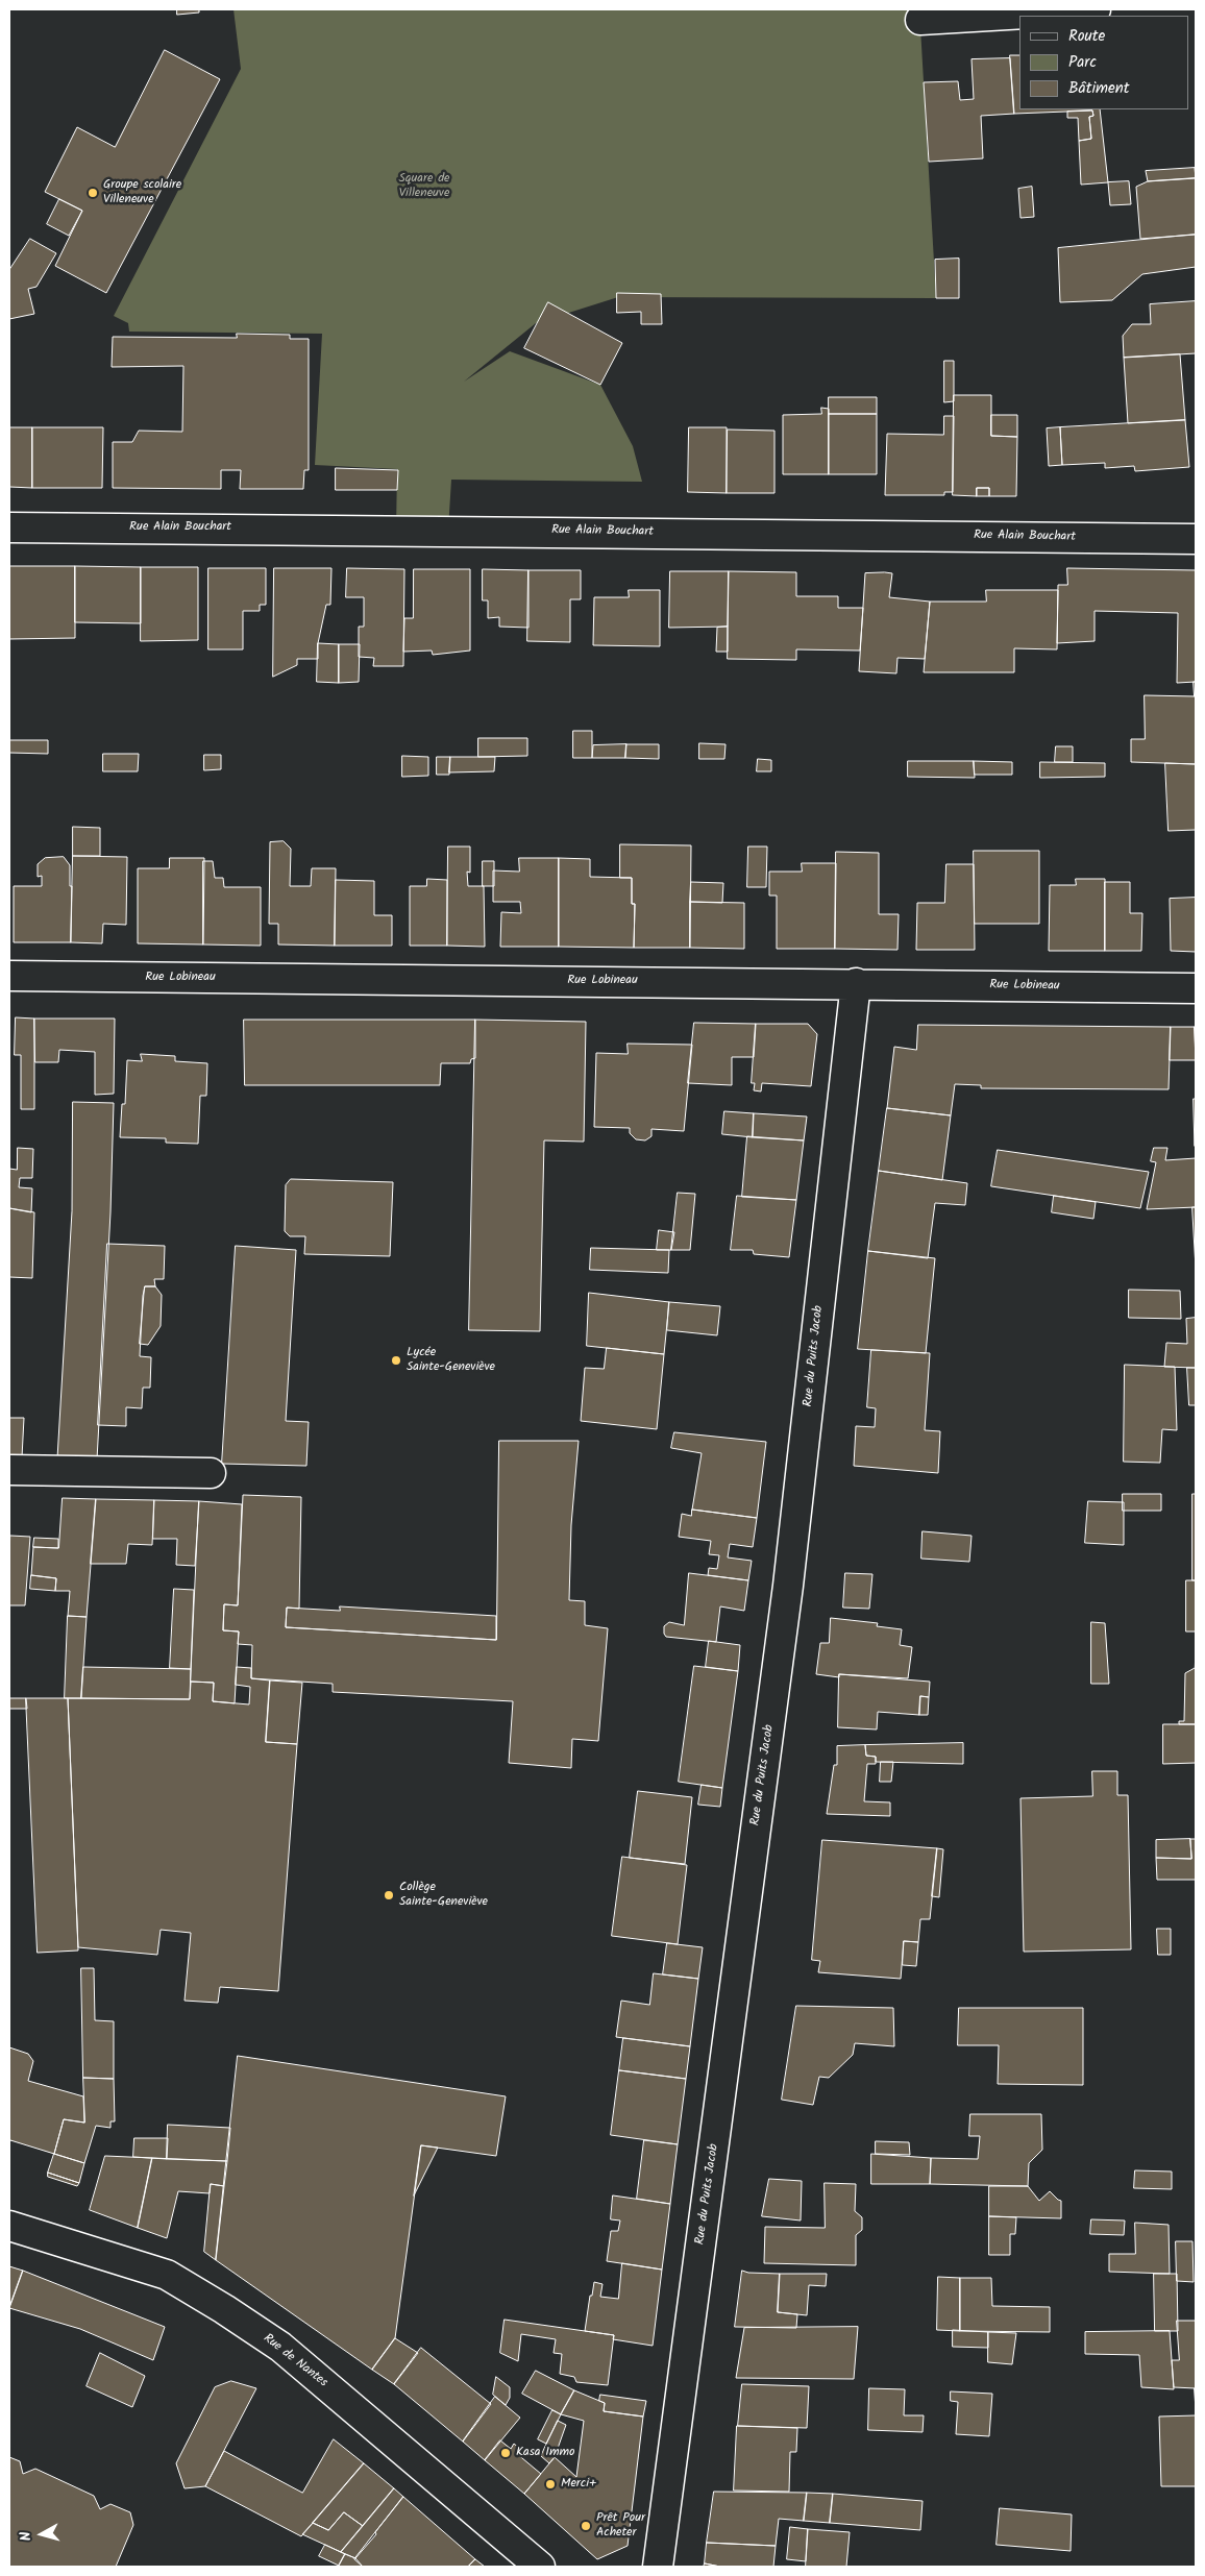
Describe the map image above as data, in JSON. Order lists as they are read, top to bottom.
{
  "streets": {
    "street": [
      "Rue Alain Bouchart",
      "Rue Lobineau",
      "Rue du Puits Jacob",
      "Rue de Nantes"
    ]
  },
  "crossings": [
    ["Rue Lobineau", "Rue du Puits Jacob"]
  ],
  "parks": ["Square de Villeneuve"],
  "places": [
    "Groupe scolaire Villeneuve",
    "Lycée Sainte-Geneviève",
    "Collège Sainte-Geneviève",
    "Kasa Immo",
    "Merci+",
    "Prêt Pour Acheter"
  ],
  "legend": ["Route", "Parc", "Bâtiment"],
  "north": "left"
}
